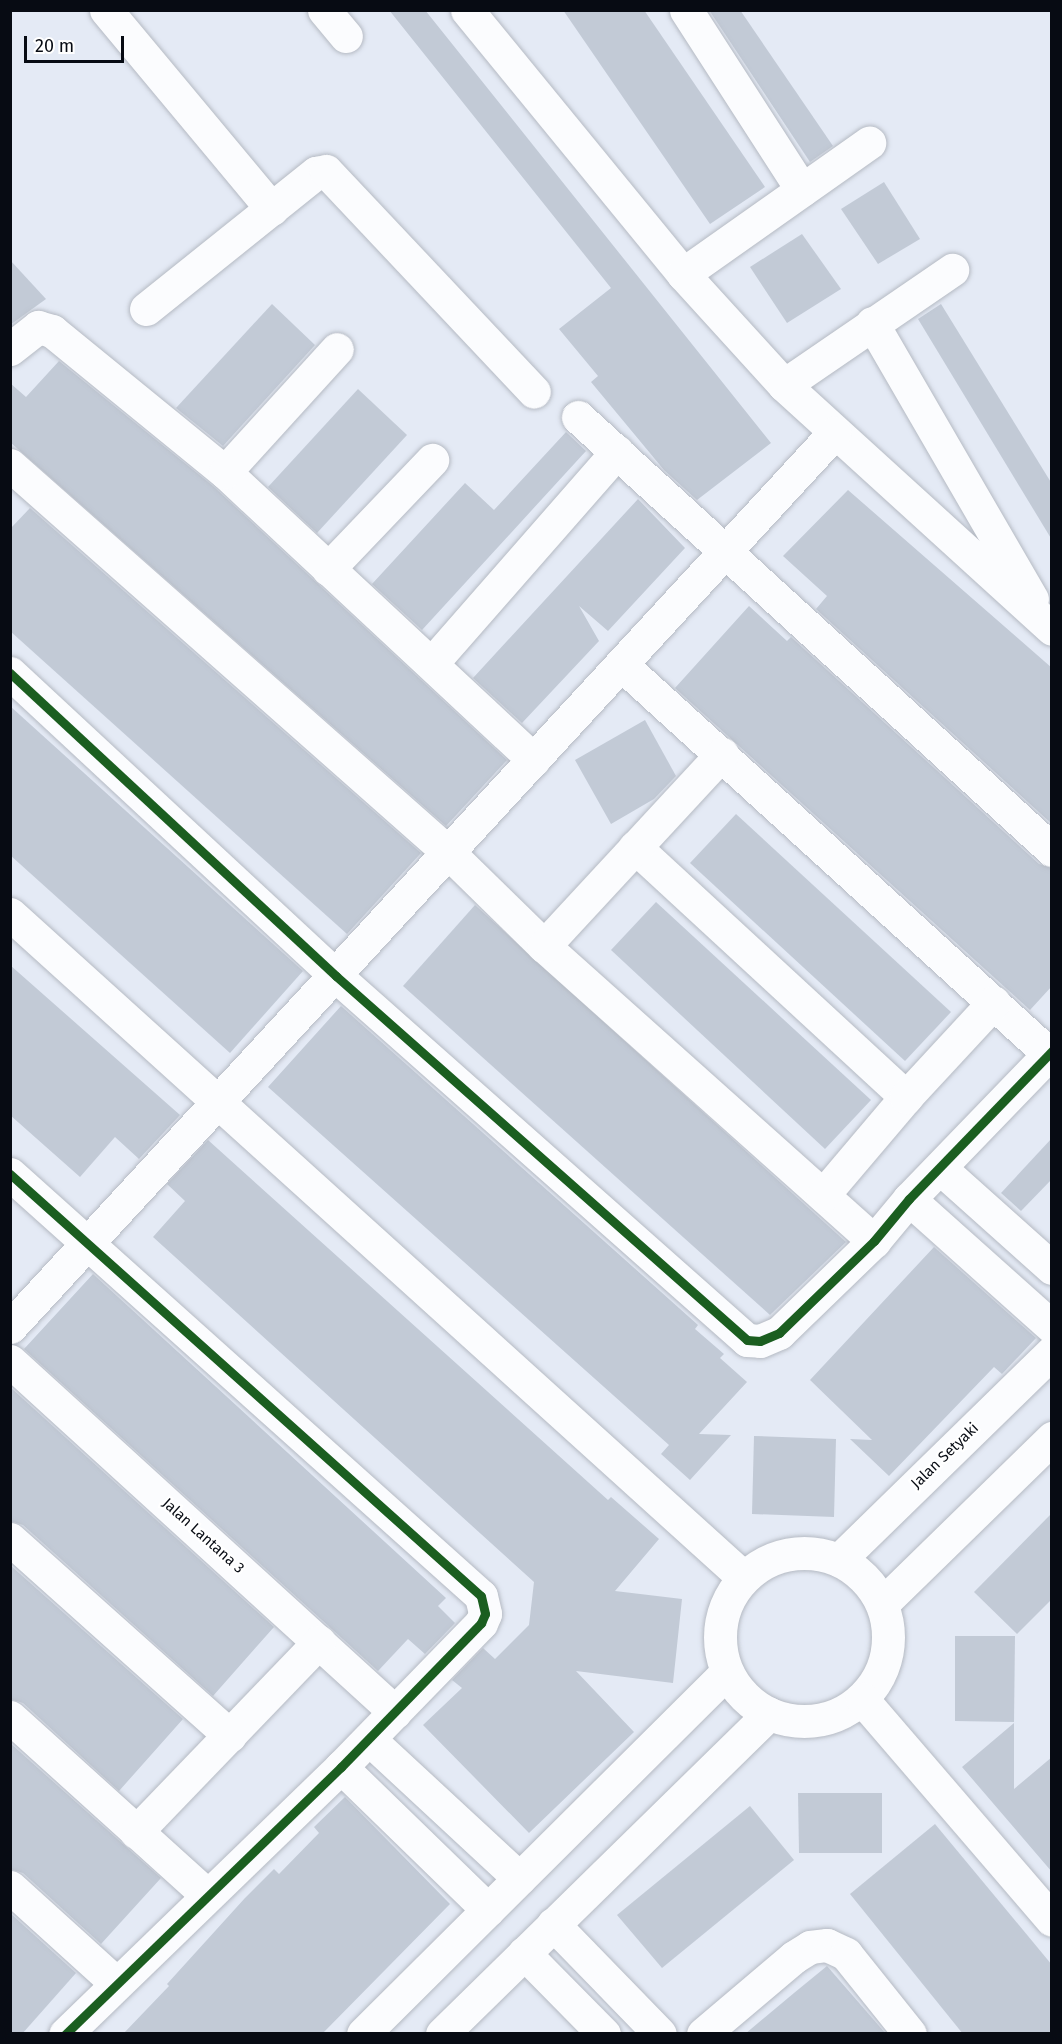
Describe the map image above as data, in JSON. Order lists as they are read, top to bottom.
{
  "streets": {
    "street": ["Jalan Setyaki", "Jalan Lantana 3"]
  },
  "scale_bar": "20 m"
}
